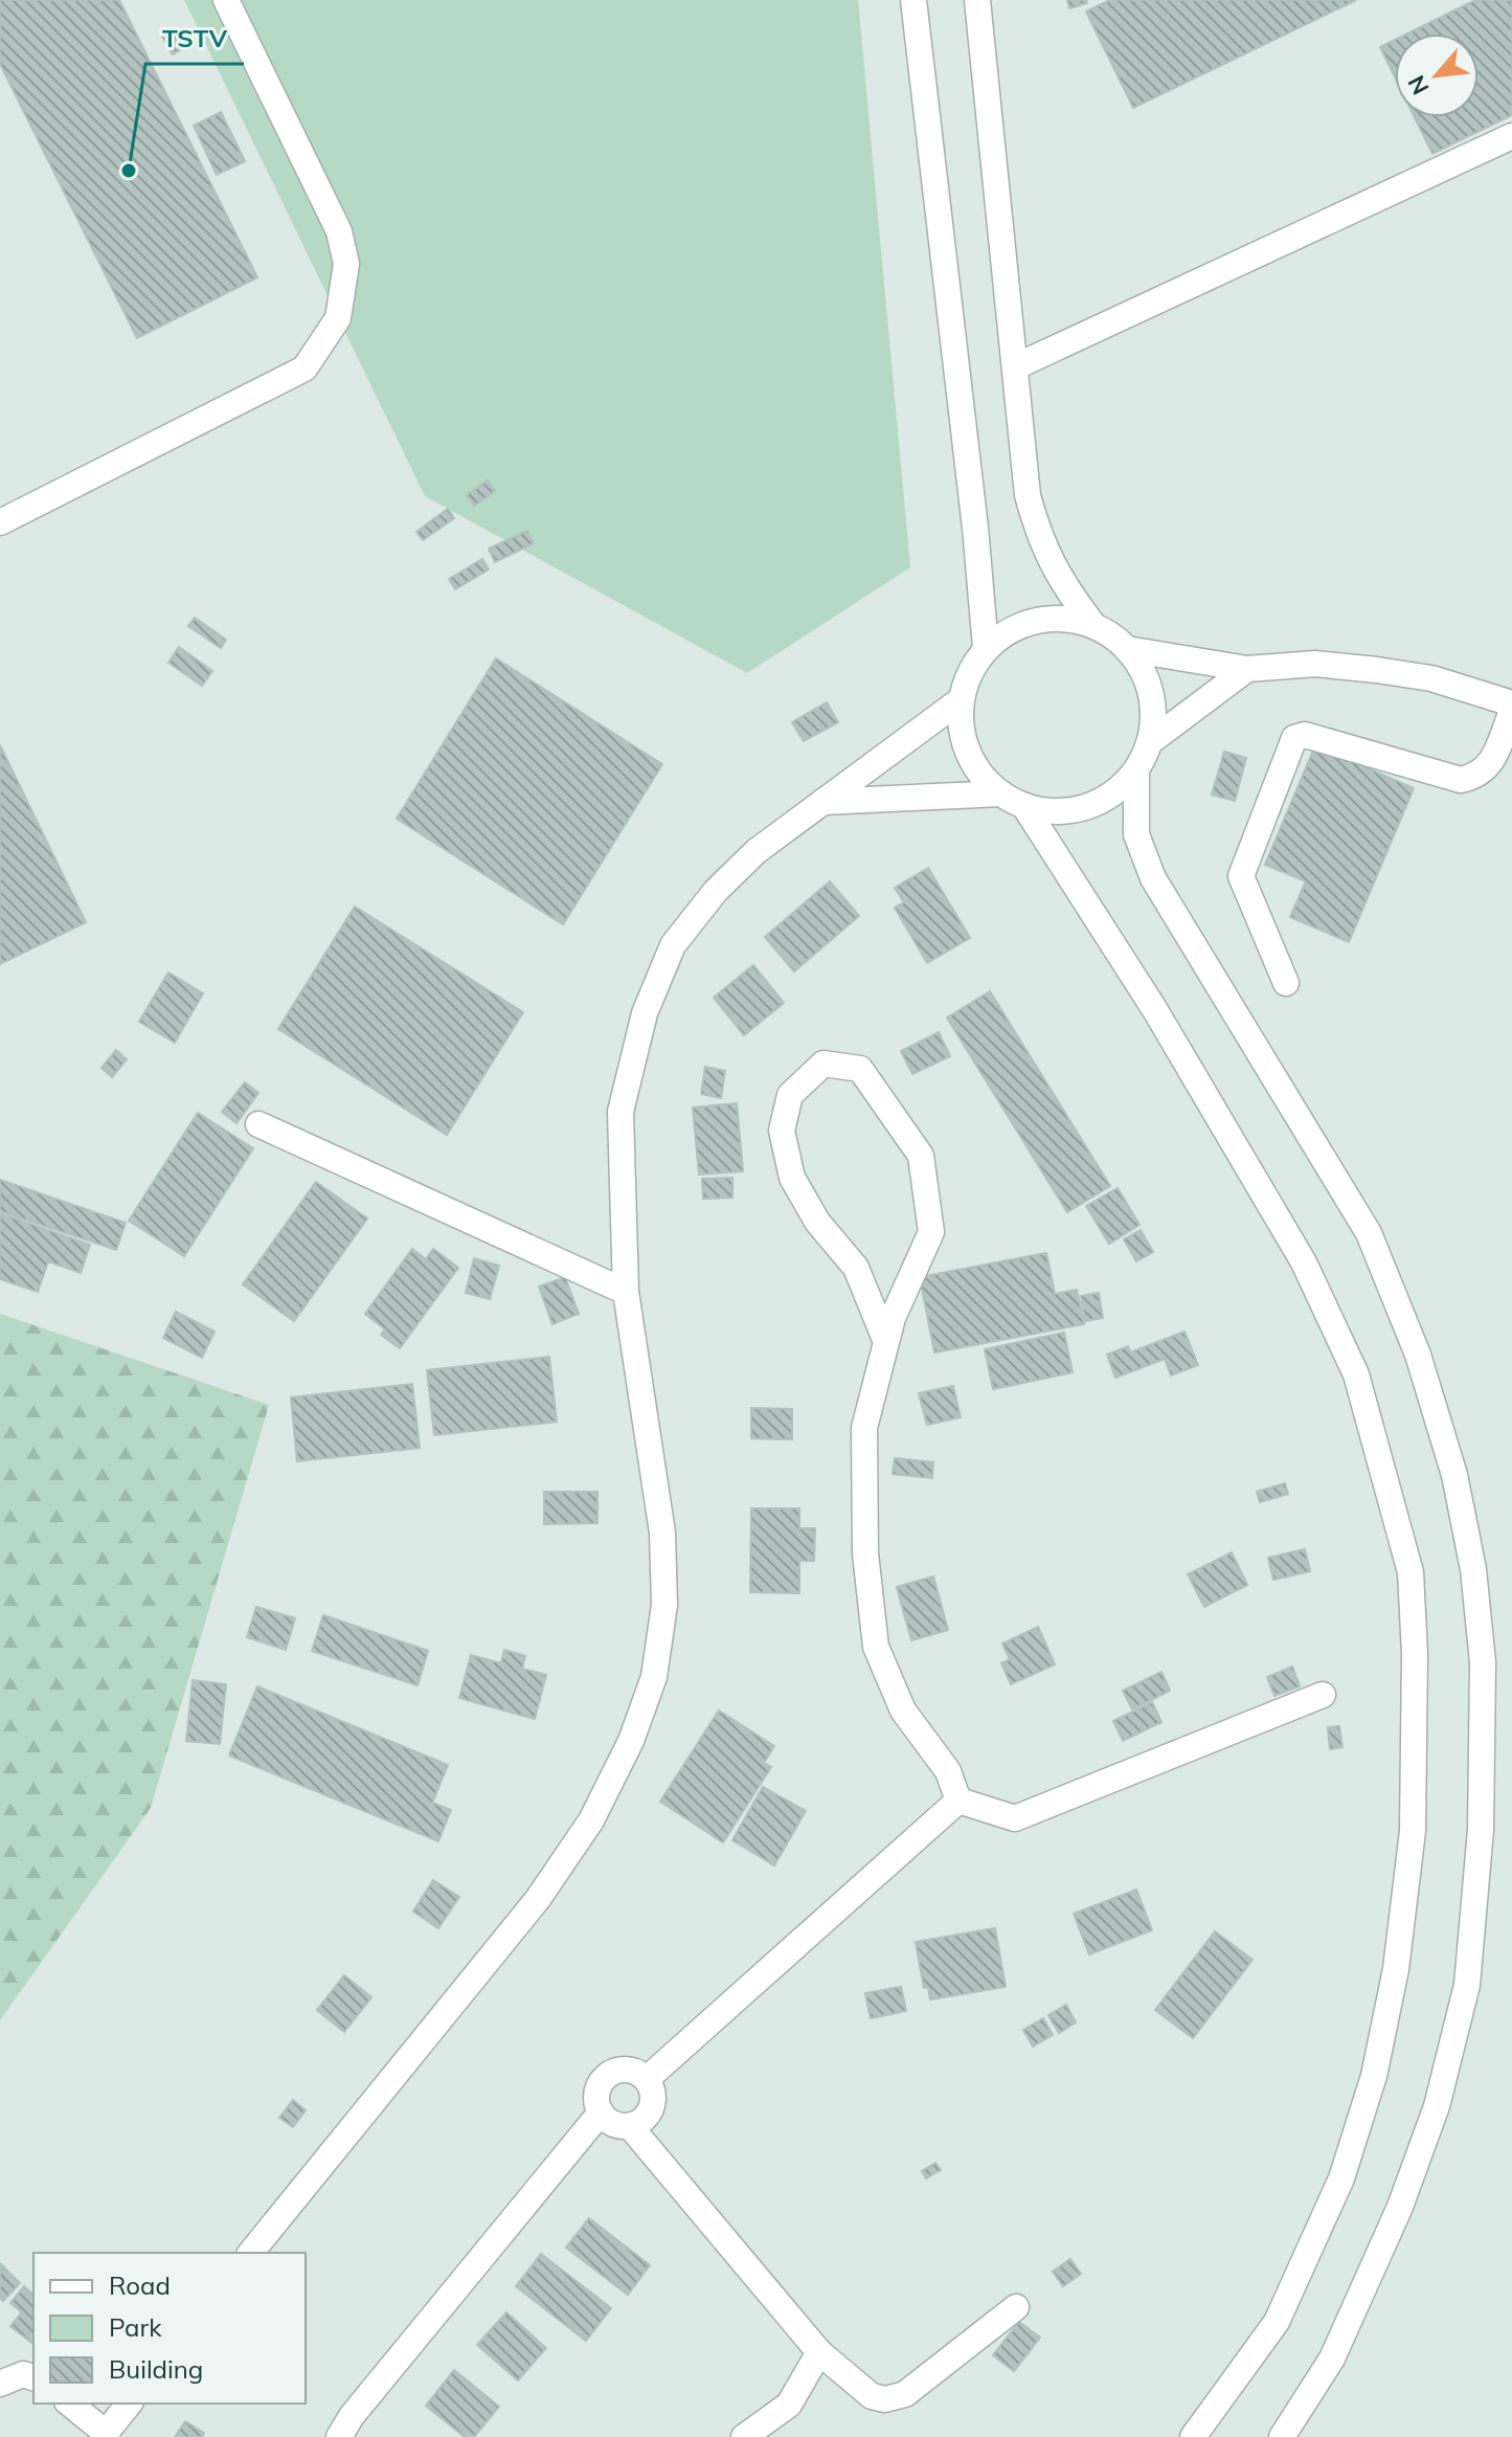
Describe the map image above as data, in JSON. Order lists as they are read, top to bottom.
{
  "places": ["TSTV"],
  "legend": ["Road", "Park", "Building"],
  "north": "bottom left"
}
